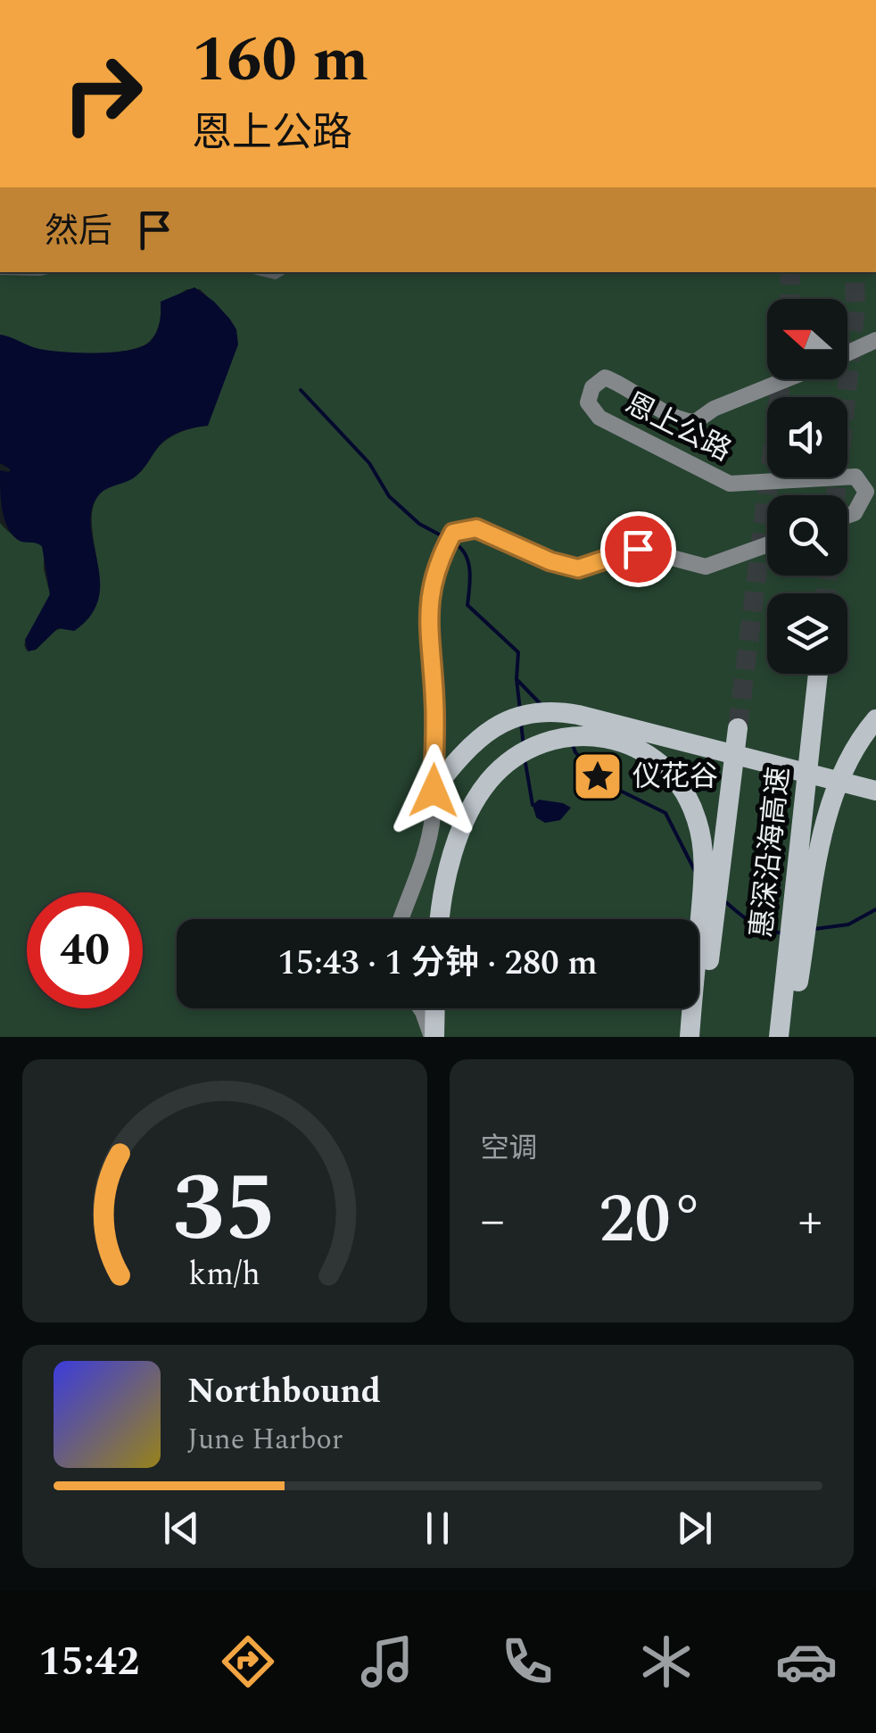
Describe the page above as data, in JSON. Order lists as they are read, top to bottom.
{
  "streets": {
    "highway": ["惠深沿海高速"],
    "street": ["恩上公路"]
  },
  "places": {
    "place": ["仪花谷"]
  },
  "north": "left",
  "page": {
    "turn": ["160 m", "恩上公路"],
    "then": "然后",
    "limit": "40",
    "trip": "15:43 · 1 分钟 · 280 m",
    "tile": "空调",
    "heat": ["−", "20°", "+"],
    "song": ["Northbound", "June Harbor"],
    "tabs": "15:42",
    "gauge": ["35", "km/h"]
  }
}
